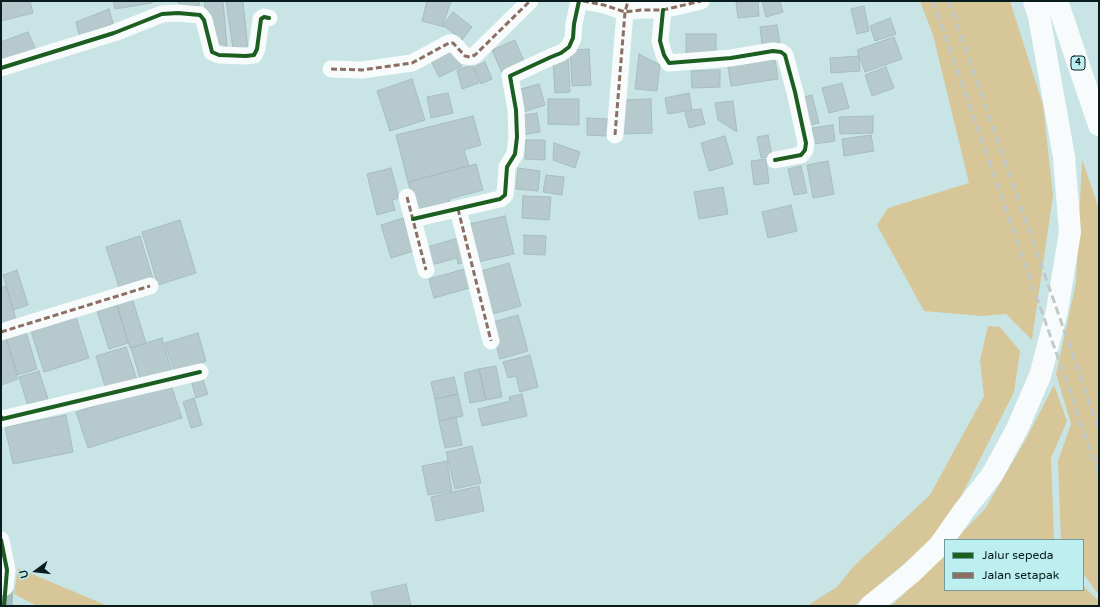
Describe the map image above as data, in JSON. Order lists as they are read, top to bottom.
{
  "streets": {
    "highway": ["4"]
  },
  "legend": ["Jalur sepeda", "Jalan setapak"],
  "north": "left"
}
